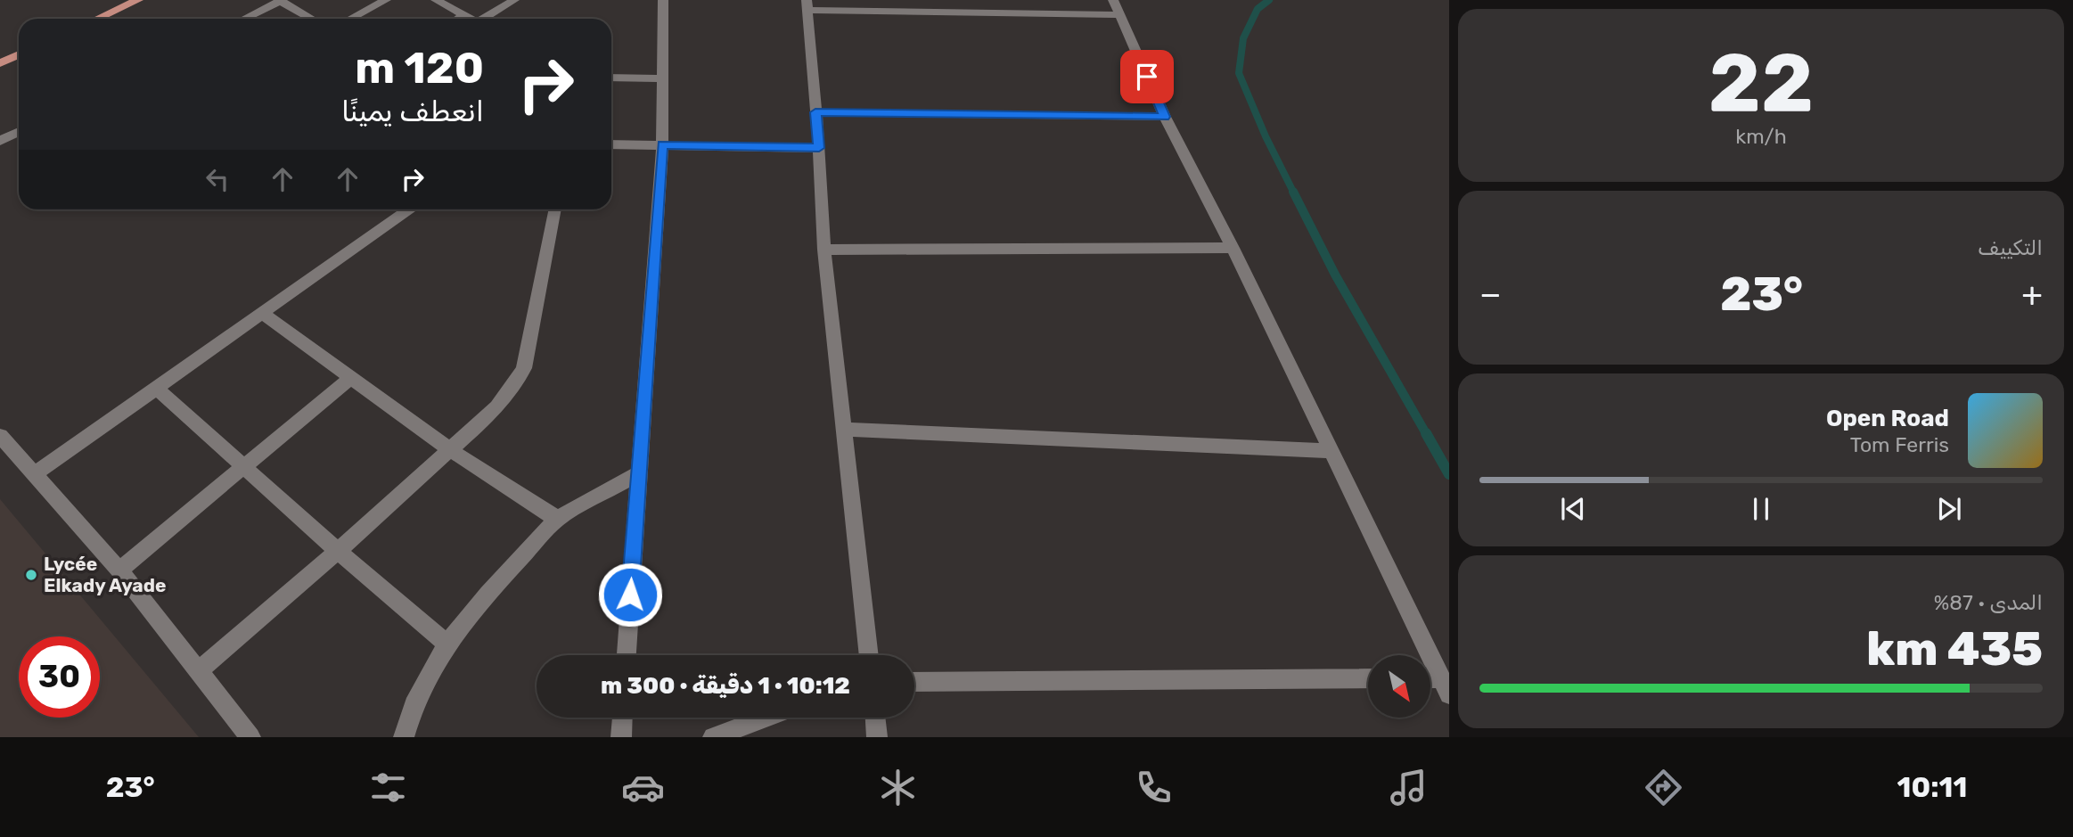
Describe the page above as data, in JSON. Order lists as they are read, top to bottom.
{
  "places": ["Lycée Elkady Ayade"],
  "north": "bottom right",
  "page": {
    "tile": [
      ["22", "km/h"],
      "التكييف",
      ["المدى · 87%", "435 km"]
    ],
    "turn": ["120 m", "انعطف يمينًا"],
    "heat": ["−", "23°", "+"],
    "song": ["Open Road", "Tom Ferris"],
    "limit": "30",
    "trip": "10:12 · 1 دقيقة · 300 m",
    "tabs": ["10:11", "23°"]
  }
}
